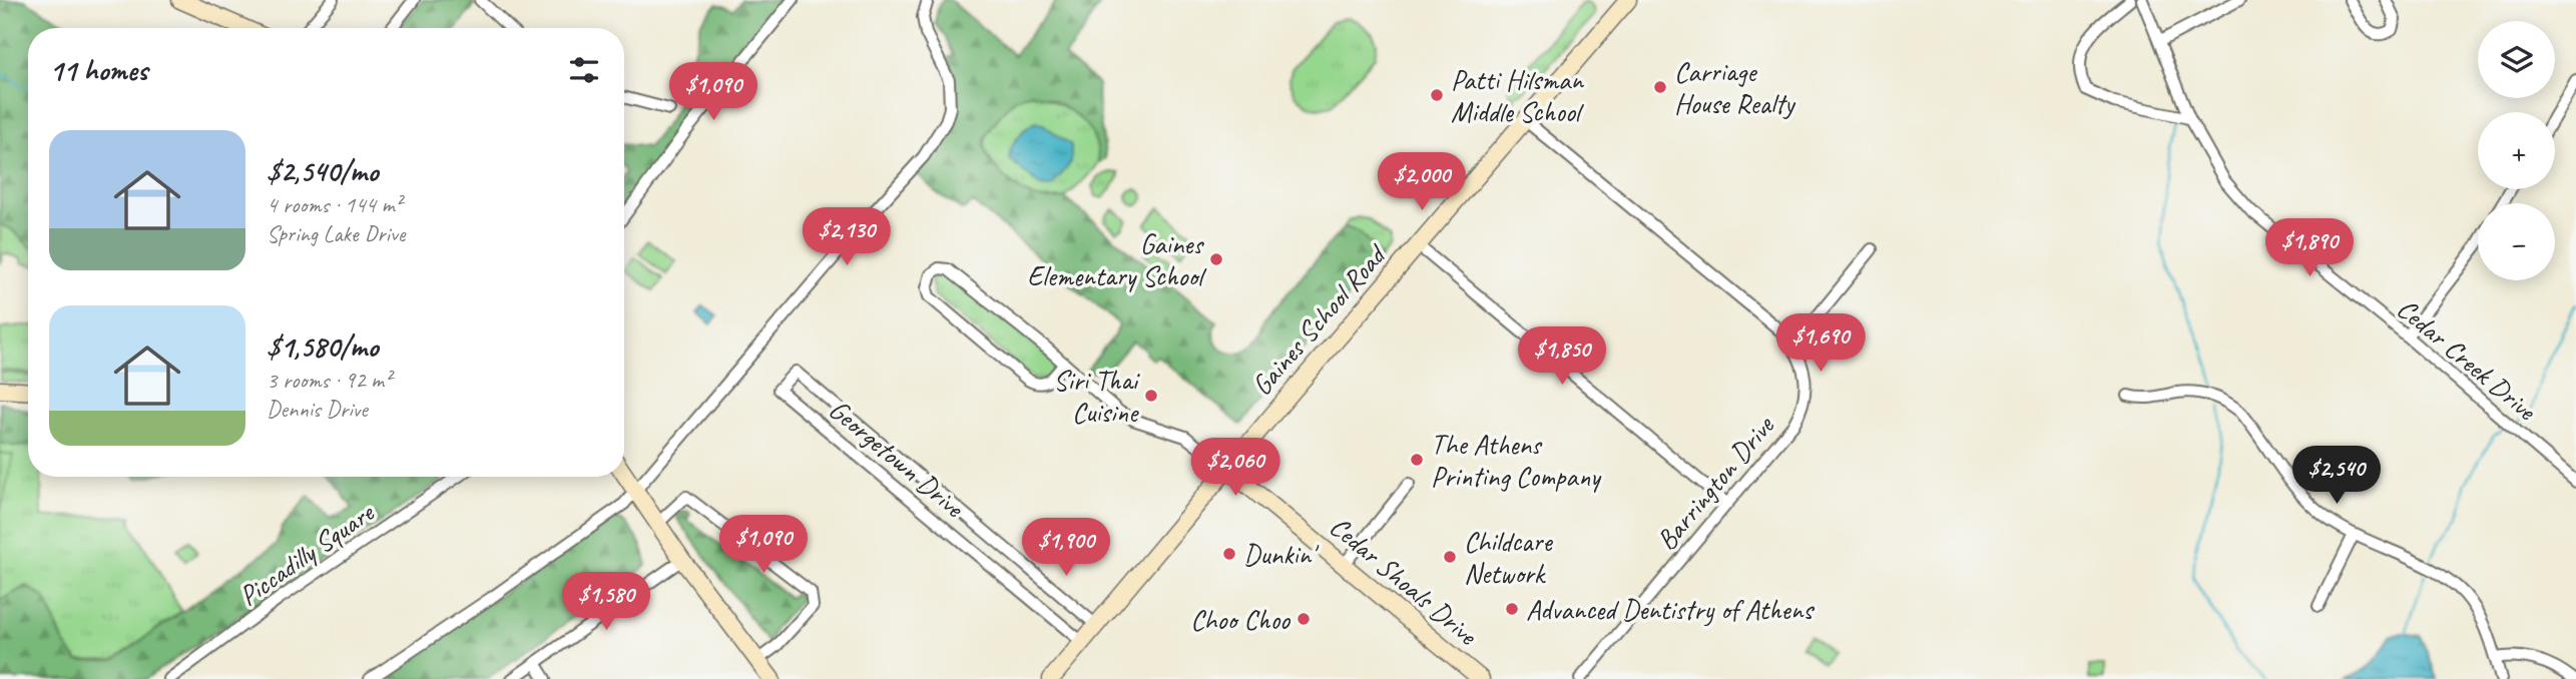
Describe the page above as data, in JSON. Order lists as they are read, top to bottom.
{
  "streets": {
    "main road": ["Gaines School Road", "Cedar Shoals Drive"],
    "street": [
      "Cedar Creek Drive",
      "Georgetown Drive",
      "Barrington Drive",
      "Piccadilly Square"
    ]
  },
  "crossings": [
    ["Gaines School Road", "Georgetown Drive"],
    ["Gaines School Road", "Barrington Drive"],
    ["Gaines School Road", "Cedar Shoals Drive"]
  ],
  "places": [
    "Carriage House Realty",
    "Patti Hilsman Middle School",
    "Gaines Elementary School",
    "Siri Thai Cuisine",
    "The Athens Printing Company",
    "Dunkin'",
    "Childcare Network",
    "Advanced Dentistry of Athens",
    "Choo Choo"
  ],
  "page": {
    "map_buttons": ["+", "−"],
    "heading": "11 homes",
    "price": [
      "$1,090",
      "$2,000",
      "$2,130",
      "$1,890",
      "$1,690",
      "$1,850",
      "$2,060",
      "$2,540",
      "$1,090",
      "$1,900",
      "$1,580"
    ],
    "list": [
      {
        "name": "$2,540/mo",
        "note": "4 rooms · 144 m² · Spring Lake Drive"
      },
      {
        "name": "$1,580/mo",
        "note": "3 rooms · 92 m² · Dennis Drive"
      }
    ]
  }
}
